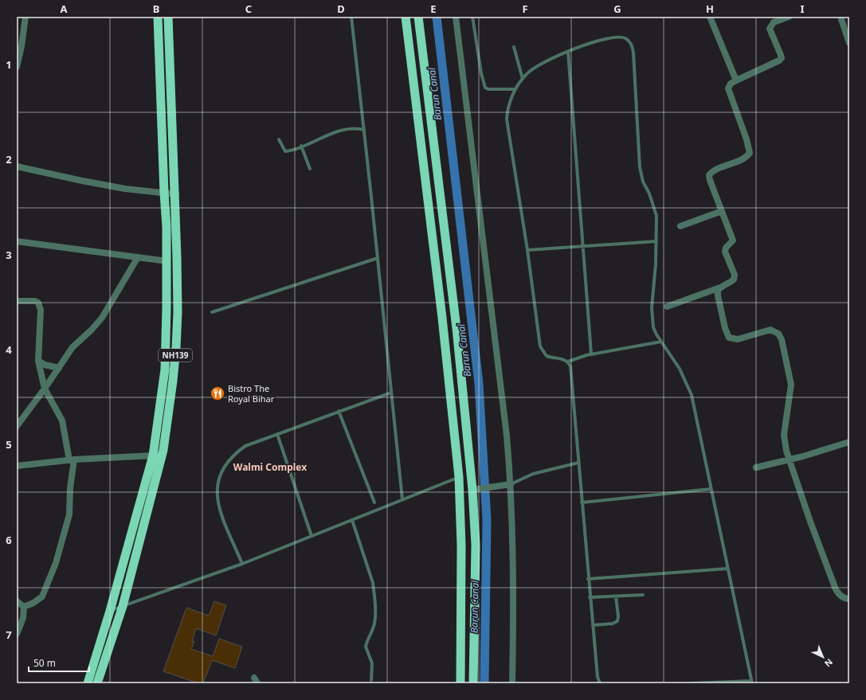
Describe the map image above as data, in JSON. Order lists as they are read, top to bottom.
{
  "streets": {
    "highway": ["NH139"]
  },
  "districts": ["Walmi Complex"],
  "water": ["Barun Canal"],
  "places": {
    "restaurant": ["Bistro The Royal Bihar"]
  },
  "scale_bar": "50 m",
  "north": "bottom right",
  "grid": {
    "columns": [
      "A",
      "B",
      "C",
      "D",
      "E",
      "F",
      "G",
      "H",
      "I"
    ],
    "rows": [
      "1",
      "2",
      "3",
      "4",
      "5",
      "6",
      "7"
    ]
  }
}
